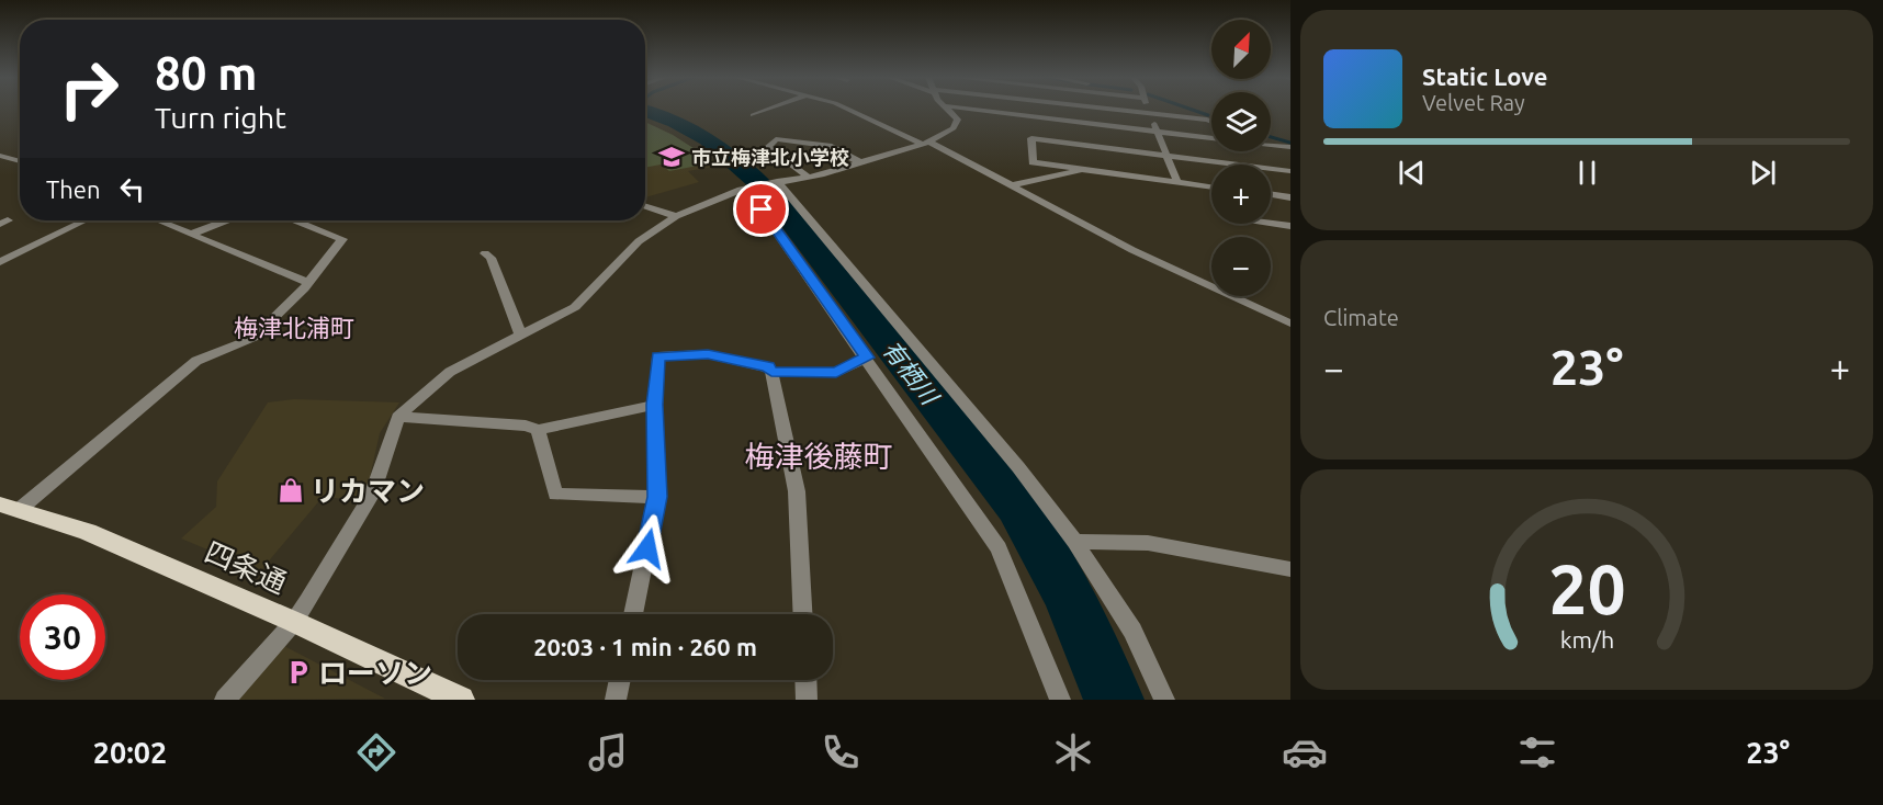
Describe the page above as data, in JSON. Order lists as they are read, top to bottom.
{
  "streets": {
    "main road": ["四条通"]
  },
  "districts": ["梅津北浦町", "梅津後藤町"],
  "water": ["有栖川"],
  "places": {
    "school or university": ["市立梅津北小学校"],
    "shop": ["リカマン"],
    "parking": ["ローソン"]
  },
  "north": "top right",
  "page": {
    "map_buttons": ["+", "−"],
    "turn": ["80 m", "Turn right"],
    "song": ["Static Love", "Velvet Ray"],
    "then": "Then",
    "tile": "Climate",
    "heat": ["−", "23°", "+"],
    "limit": "30",
    "trip": "20:03 · 1 min · 260 m",
    "tabs": ["20:02", "23°"],
    "gauge": ["20", "km/h"]
  }
}
